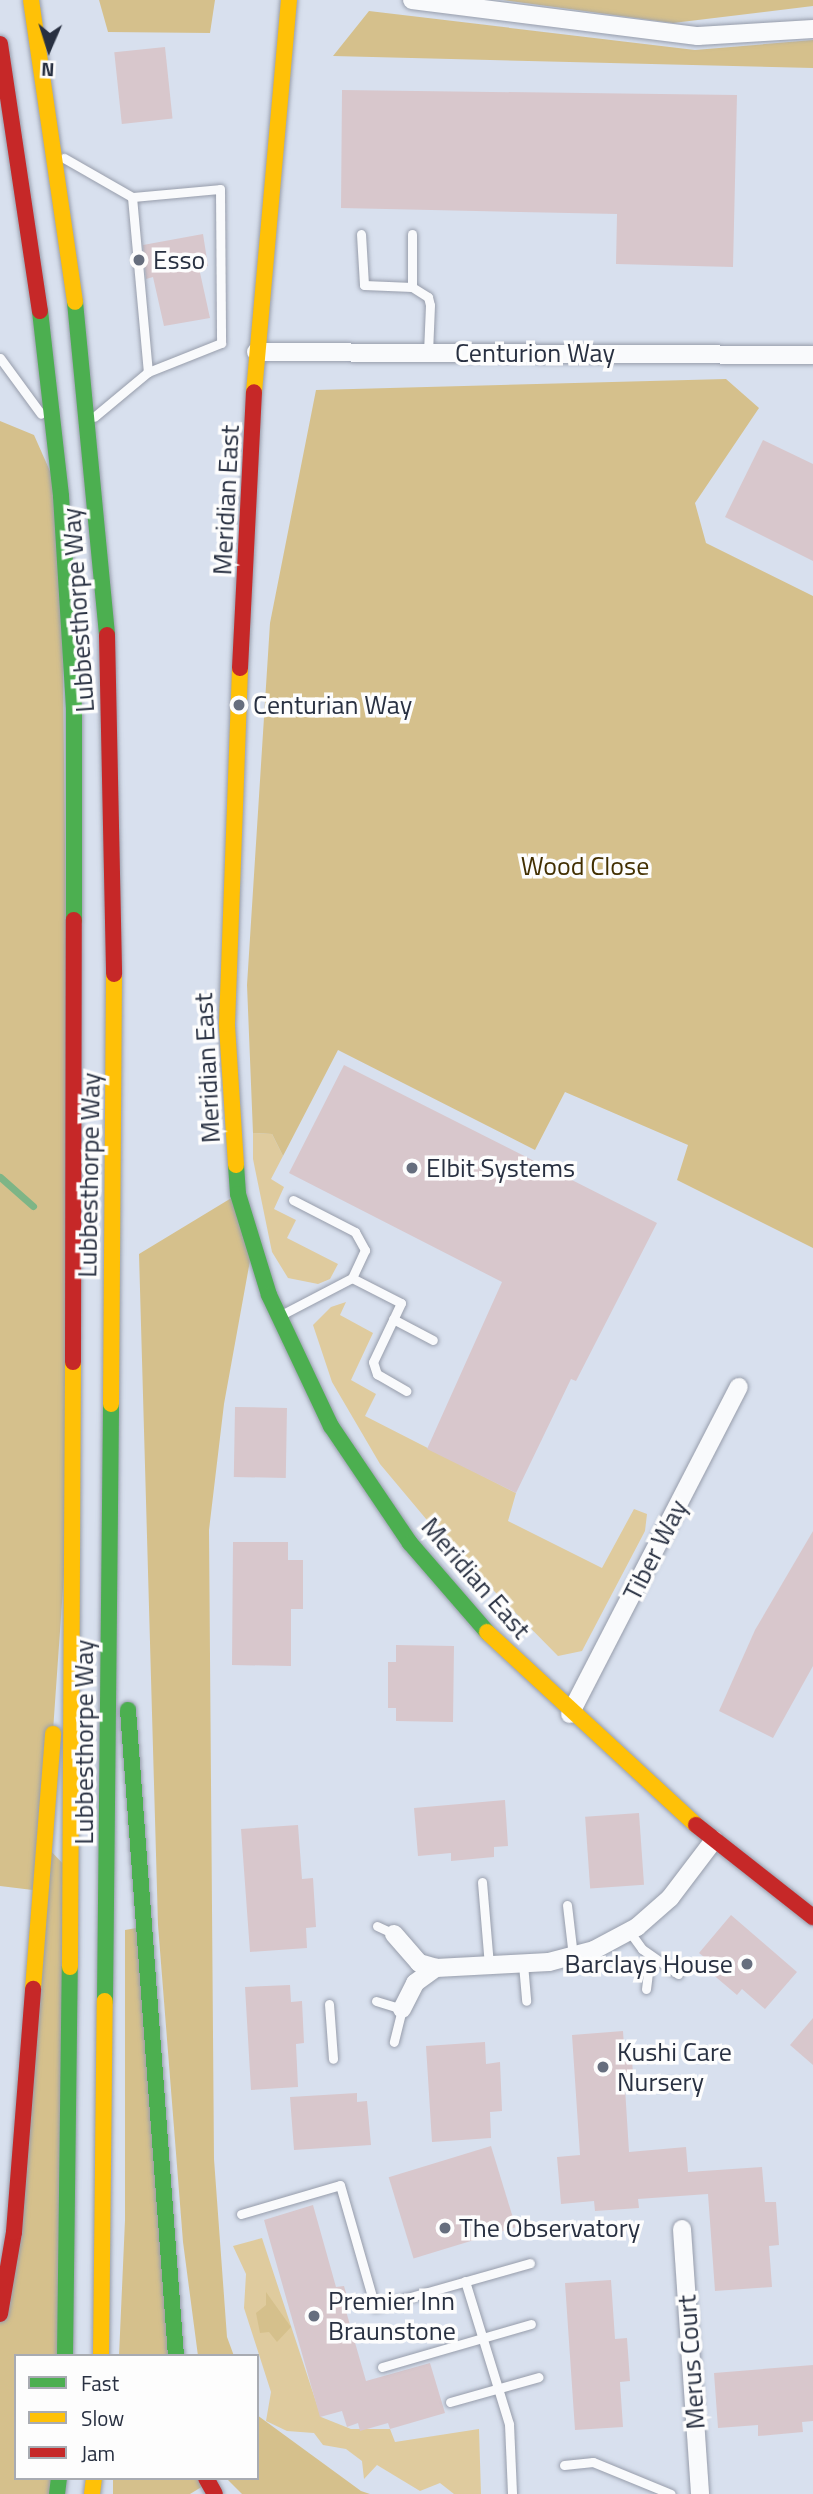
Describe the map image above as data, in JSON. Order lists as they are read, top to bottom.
{
  "streets": {
    "main road": ["Meridian East", "Lubbesthorpe Way"],
    "street": ["Centurion Way", "Tiber Way", "Merus Court"]
  },
  "crossings": [
    ["Centurion Way", "Meridian East"],
    ["Meridian East", "Tiber Way"]
  ],
  "parks": ["Wood Close"],
  "places": [
    "Esso",
    "Centurian Way",
    "Elbit Systems",
    "Barclays House",
    "Kushi Care Nursery",
    "The Observatory",
    "Premier Inn Braunstone"
  ],
  "legend": ["Fast", "Slow", "Jam"],
  "north": "bottom"
}
